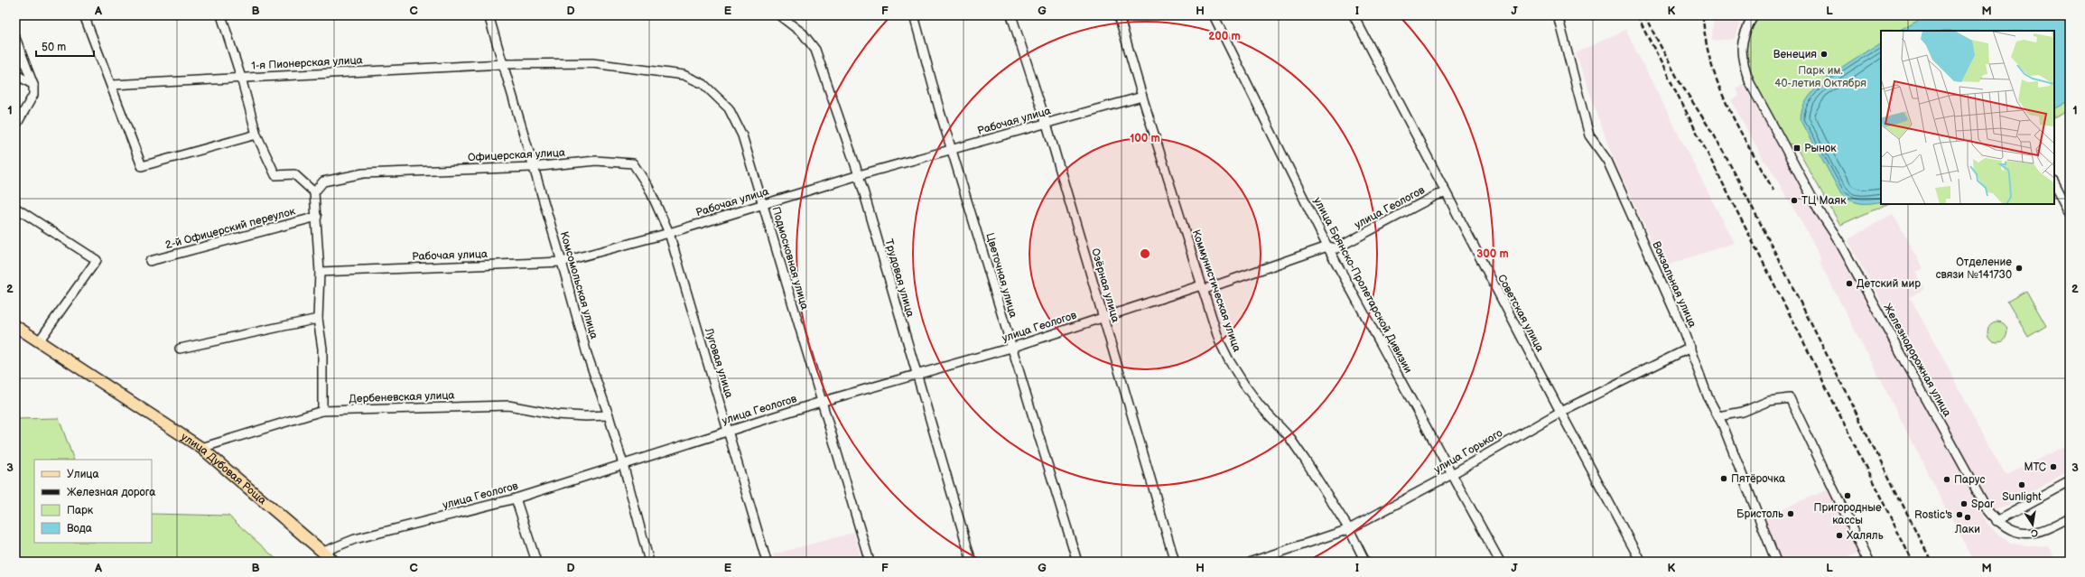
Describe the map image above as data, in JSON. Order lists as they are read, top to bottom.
{
  "streets": {
    "main road": ["улица Дубовая Роща"],
    "street": [
      "1-я Пионерская улица",
      "Рабочая улица",
      "Офицерская улица",
      "улица Геологов",
      "2-й Офицерский переулок",
      "Подмосковная улица",
      "Цветочная улица",
      "Трудовая улица",
      "Вокзальная улица",
      "Комсомольская улица",
      "Озёрная улица",
      "улица Брянско-Пролетарской Дивизии",
      "Коммунистическая улица",
      "Советская улица",
      "Железнодорожная улица",
      "Луговая улица",
      "Дербеневская улица",
      "улица Горького"
    ]
  },
  "crossings": [
    ["1-я Пионерская улица", "Подмосковная улица"],
    ["1-я Пионерская улица", "Комсомольская улица"],
    ["Рабочая улица", "Офицерская улица"],
    ["Рабочая улица", "Подмосковная улица"],
    ["Рабочая улица", "Цветочная улица"],
    ["Рабочая улица", "Трудовая улица"],
    ["Рабочая улица", "Комсомольская улица"],
    ["Рабочая улица", "Озёрная улица"],
    ["Рабочая улица", "Коммунистическая улица"],
    ["Рабочая улица", "Луговая улица"],
    ["Офицерская улица", "Комсомольская улица"],
    ["Офицерская улица", "Луговая улица"],
    ["улица Геологов", "Подмосковная улица"],
    ["улица Геологов", "Цветочная улица"],
    ["улица Геологов", "Трудовая улица"],
    ["улица Геологов", "Комсомольская улица"],
    ["улица Геологов", "Озёрная улица"],
    ["улица Геологов", "улица Брянско-Пролетарской Дивизии"],
    ["улица Геологов", "Коммунистическая улица"],
    ["улица Геологов", "Советская улица"],
    ["улица Геологов", "Луговая улица"],
    ["улица Геологов", "улица Дубовая Роща"],
    ["Подмосковная улица", "Комсомольская улица"],
    ["Вокзальная улица", "улица Горького"],
    ["Комсомольская улица", "Дербеневская улица"],
    ["улица Брянско-Пролетарской Дивизии", "улица Горького"],
    ["Коммунистическая улица", "улица Горького"],
    ["Советская улица", "улица Горького"],
    ["Дербеневская улица", "улица Дубовая Роща"]
  ],
  "parks": ["Парк им. 40-летия Октября"],
  "places": {
    "other": [
      "Венеция",
      "ТЦ Маяк",
      "Отделение связи №141730",
      "Детский мир",
      "МТС",
      "Пятёрочка",
      "Парус",
      "Sunlight",
      "Пригородные кассы",
      "Spar",
      "Бристоль",
      "Rostic's",
      "Лаки",
      "Халяль"
    ],
    "transit": ["Рынок"]
  },
  "legend": [
    "Улица",
    "Железная дорога",
    "Парк",
    "Вода"
  ],
  "scale_bar": "50 m",
  "north": "bottom",
  "grid": {
    "columns": [
      "A",
      "B",
      "C",
      "D",
      "E",
      "F",
      "G",
      "H",
      "I",
      "J",
      "K",
      "L",
      "M"
    ],
    "rows": ["1", "2", "3"]
  },
  "rings": ["200 m", "100 m", "300 m"]
}
